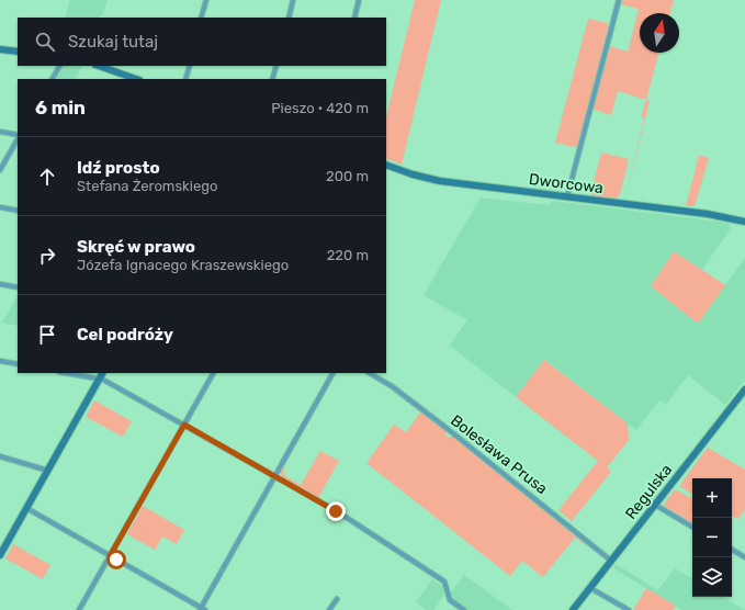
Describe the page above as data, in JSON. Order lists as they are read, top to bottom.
{
  "streets": {
    "street": ["Dworcowa", "Bolesława Prusa", "Regulska"]
  },
  "crossings": [
    ["Bolesława Prusa", "Regulska"]
  ],
  "north": "top",
  "page": {
    "search": "Szukaj tutaj",
    "heading": ["6 min", "Pieszo · 420 m"],
    "list": [
      ["Idź prosto", "Stefana Żeromskiego", "200 m"],
      ["Skręć w prawo", "Józefa Ignacego Kraszewskiego", "220 m"],
      "Cel podróży"
    ],
    "map_buttons": ["+", "−"]
  }
}
